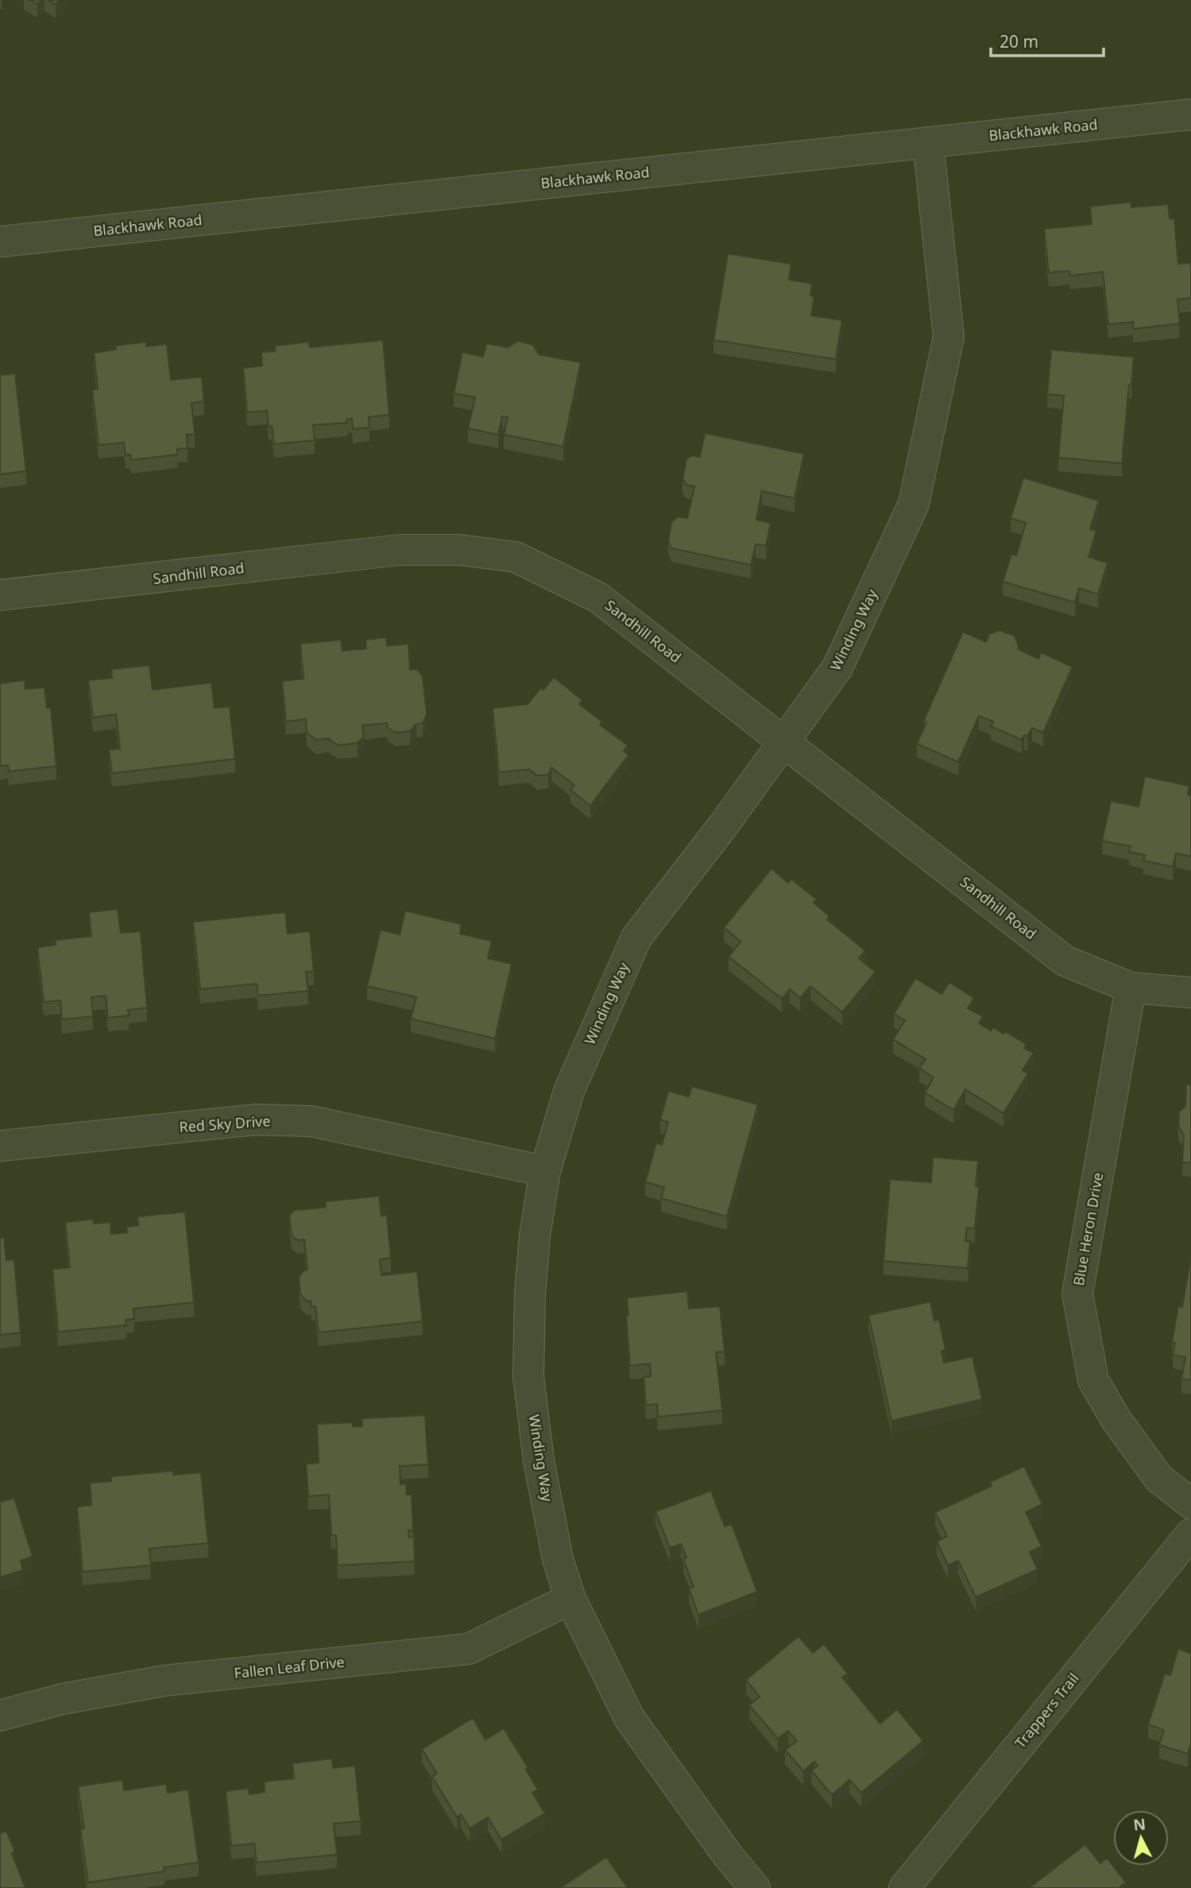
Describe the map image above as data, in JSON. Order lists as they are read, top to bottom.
{
  "streets": {
    "street": [
      "Blackhawk Road",
      "Sandhill Road",
      "Winding Way",
      "Red Sky Drive",
      "Blue Heron Drive",
      "Fallen Leaf Drive",
      "Trappers Trail"
    ]
  },
  "crossings": [
    ["Blackhawk Road", "Winding Way"],
    ["Sandhill Road", "Winding Way"],
    ["Sandhill Road", "Blue Heron Drive"],
    ["Winding Way", "Red Sky Drive"],
    ["Winding Way", "Fallen Leaf Drive"]
  ],
  "scale_bar": "20 m",
  "north": "top"
}
